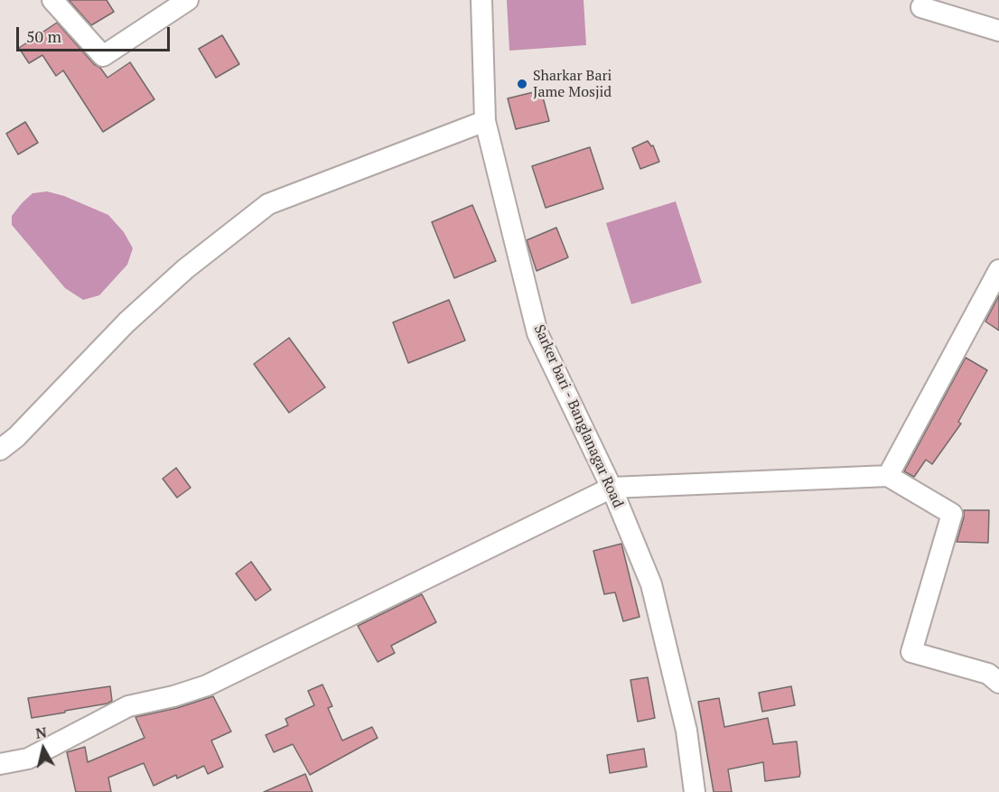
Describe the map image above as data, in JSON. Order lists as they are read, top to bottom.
{
  "streets": {
    "street": ["Sarker bari - Banglanagar Road"]
  },
  "places": ["Sharkar Bari Jame Mosjid"],
  "scale_bar": "50 m",
  "north": "top"
}
